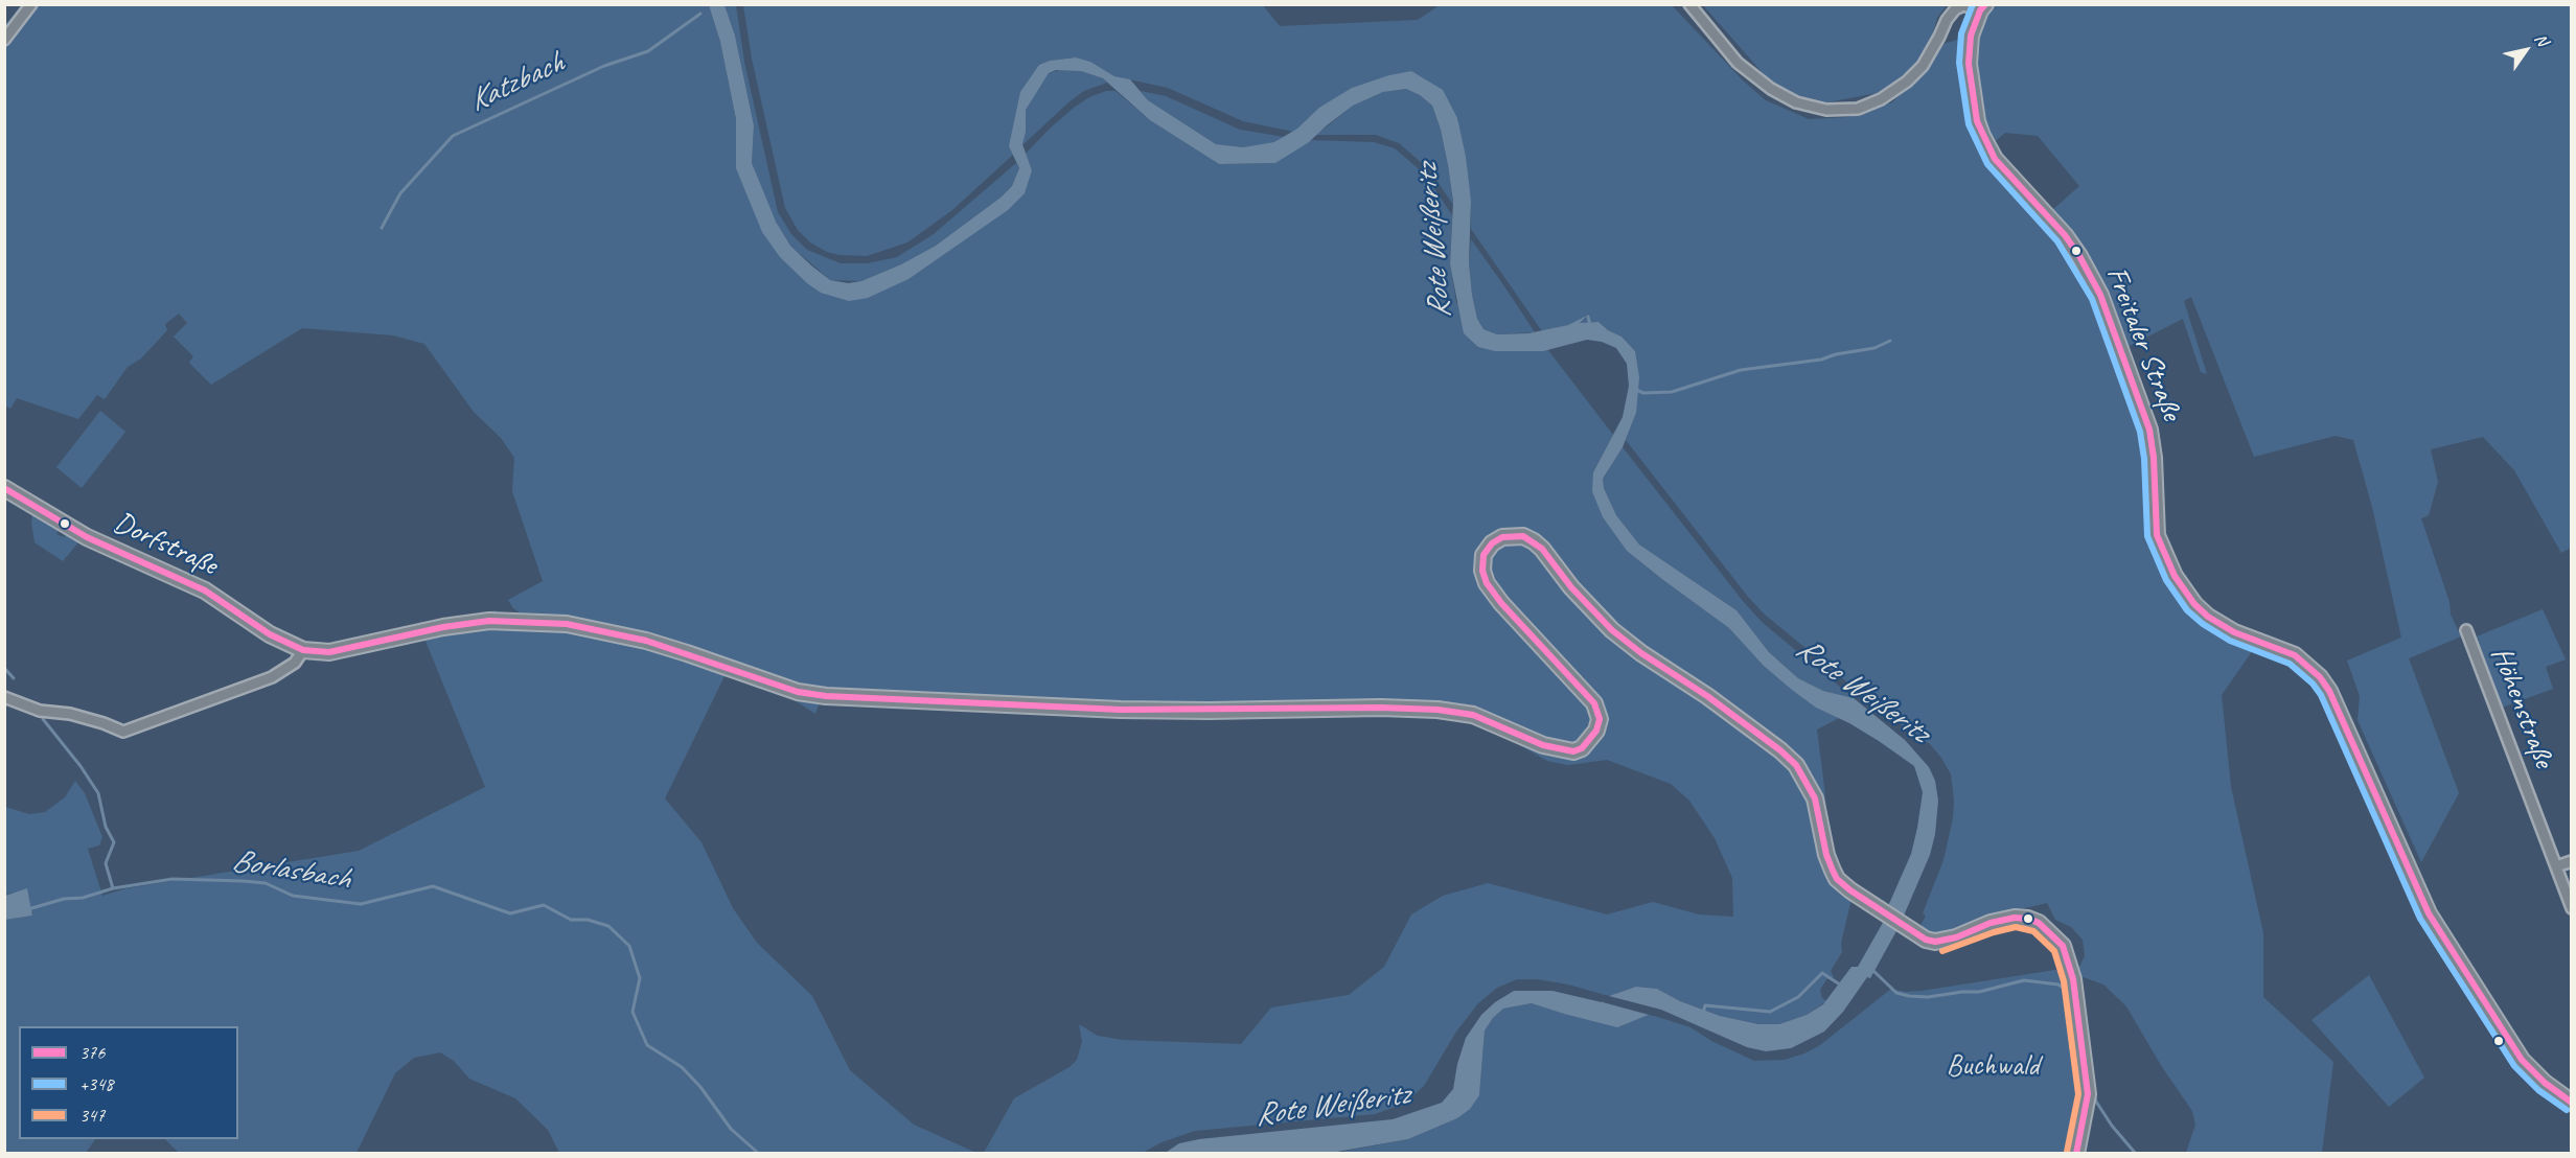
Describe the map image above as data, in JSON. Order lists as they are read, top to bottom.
{
  "streets": {
    "street": ["Freitaler Straße", "Dorfstraße", "Höhenstraße"]
  },
  "water": ["Katzbach", "Rote Weißeritz", "Borlasbach"],
  "parks": ["Buchwald"],
  "lines": ["transit line 376", "transit line +348", "transit line 347"],
  "legend": ["376", "+348", "347"],
  "north": "top right"
}
